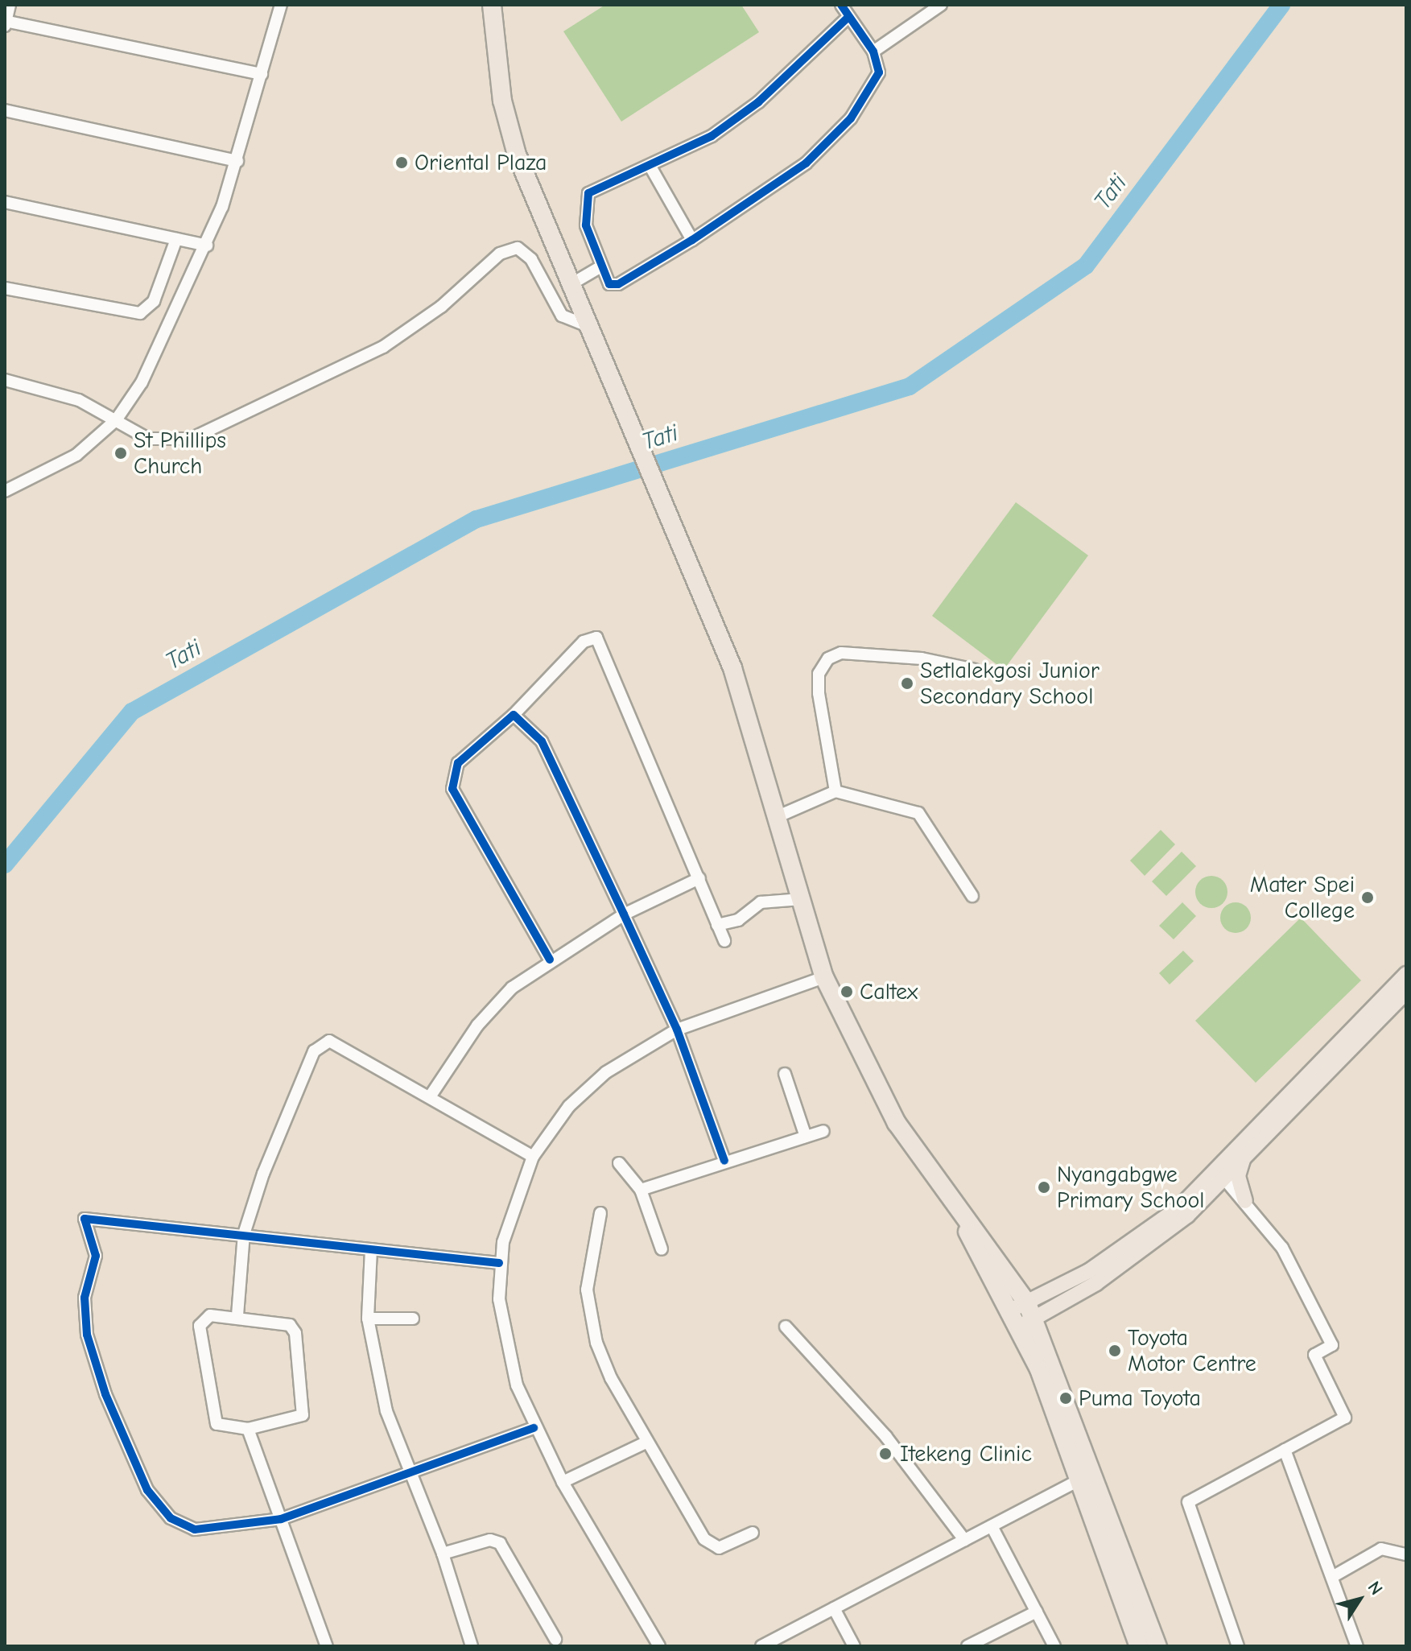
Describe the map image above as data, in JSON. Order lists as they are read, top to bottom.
{
  "water": ["Tati"],
  "places": [
    "Oriental Plaza",
    "St Phillips Church",
    "Setlalekgosi Junior Secondary School",
    "Mater Spei College",
    "Caltex",
    "Nyangabgwe Primary School",
    "Toyota Motor Centre",
    "Puma Toyota",
    "Itekeng Clinic"
  ],
  "north": "top right"
}
